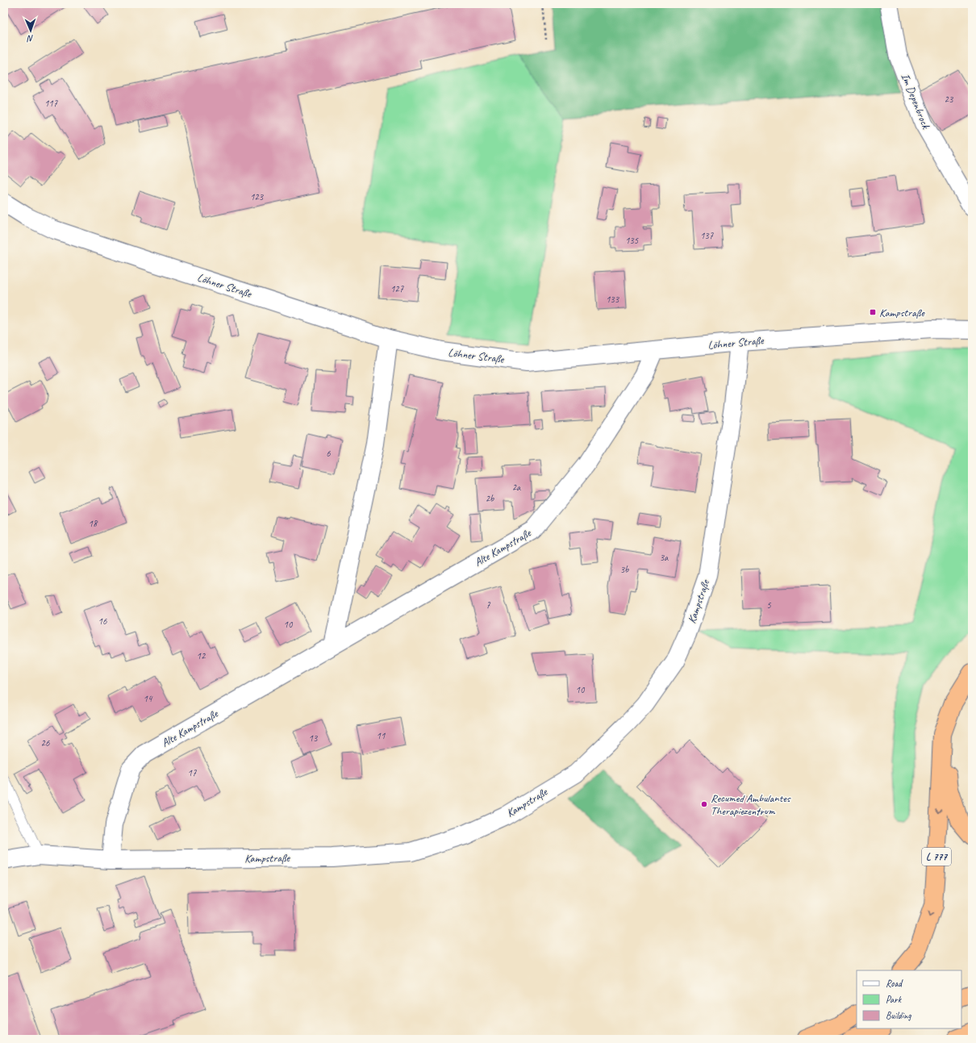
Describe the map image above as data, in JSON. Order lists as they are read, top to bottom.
{
  "streets": {
    "highway": ["L 777"],
    "street": [
      "Im Depenbrock",
      "Löhner Straße",
      "Alte Kampstraße",
      "Kampstraße"
    ]
  },
  "crossings": [
    ["Löhner Straße", "Alte Kampstraße"],
    ["Löhner Straße", "Kampstraße"],
    ["Alte Kampstraße", "Kampstraße"]
  ],
  "places": {
    "transit": ["Kampstraße"],
    "other": ["Recumed Ambulantes Therapiezentrum"]
  },
  "house_numbers": [
    "23",
    "117",
    "123",
    "137",
    "135",
    "127",
    "133",
    "6",
    "2a",
    "2b",
    "18",
    "3a",
    "3b",
    "7",
    "5",
    "16",
    "10",
    "12",
    "10",
    "14",
    "11",
    "13",
    "26",
    "17"
  ],
  "legend": ["Road", "Park", "Building"],
  "north": "bottom"
}
